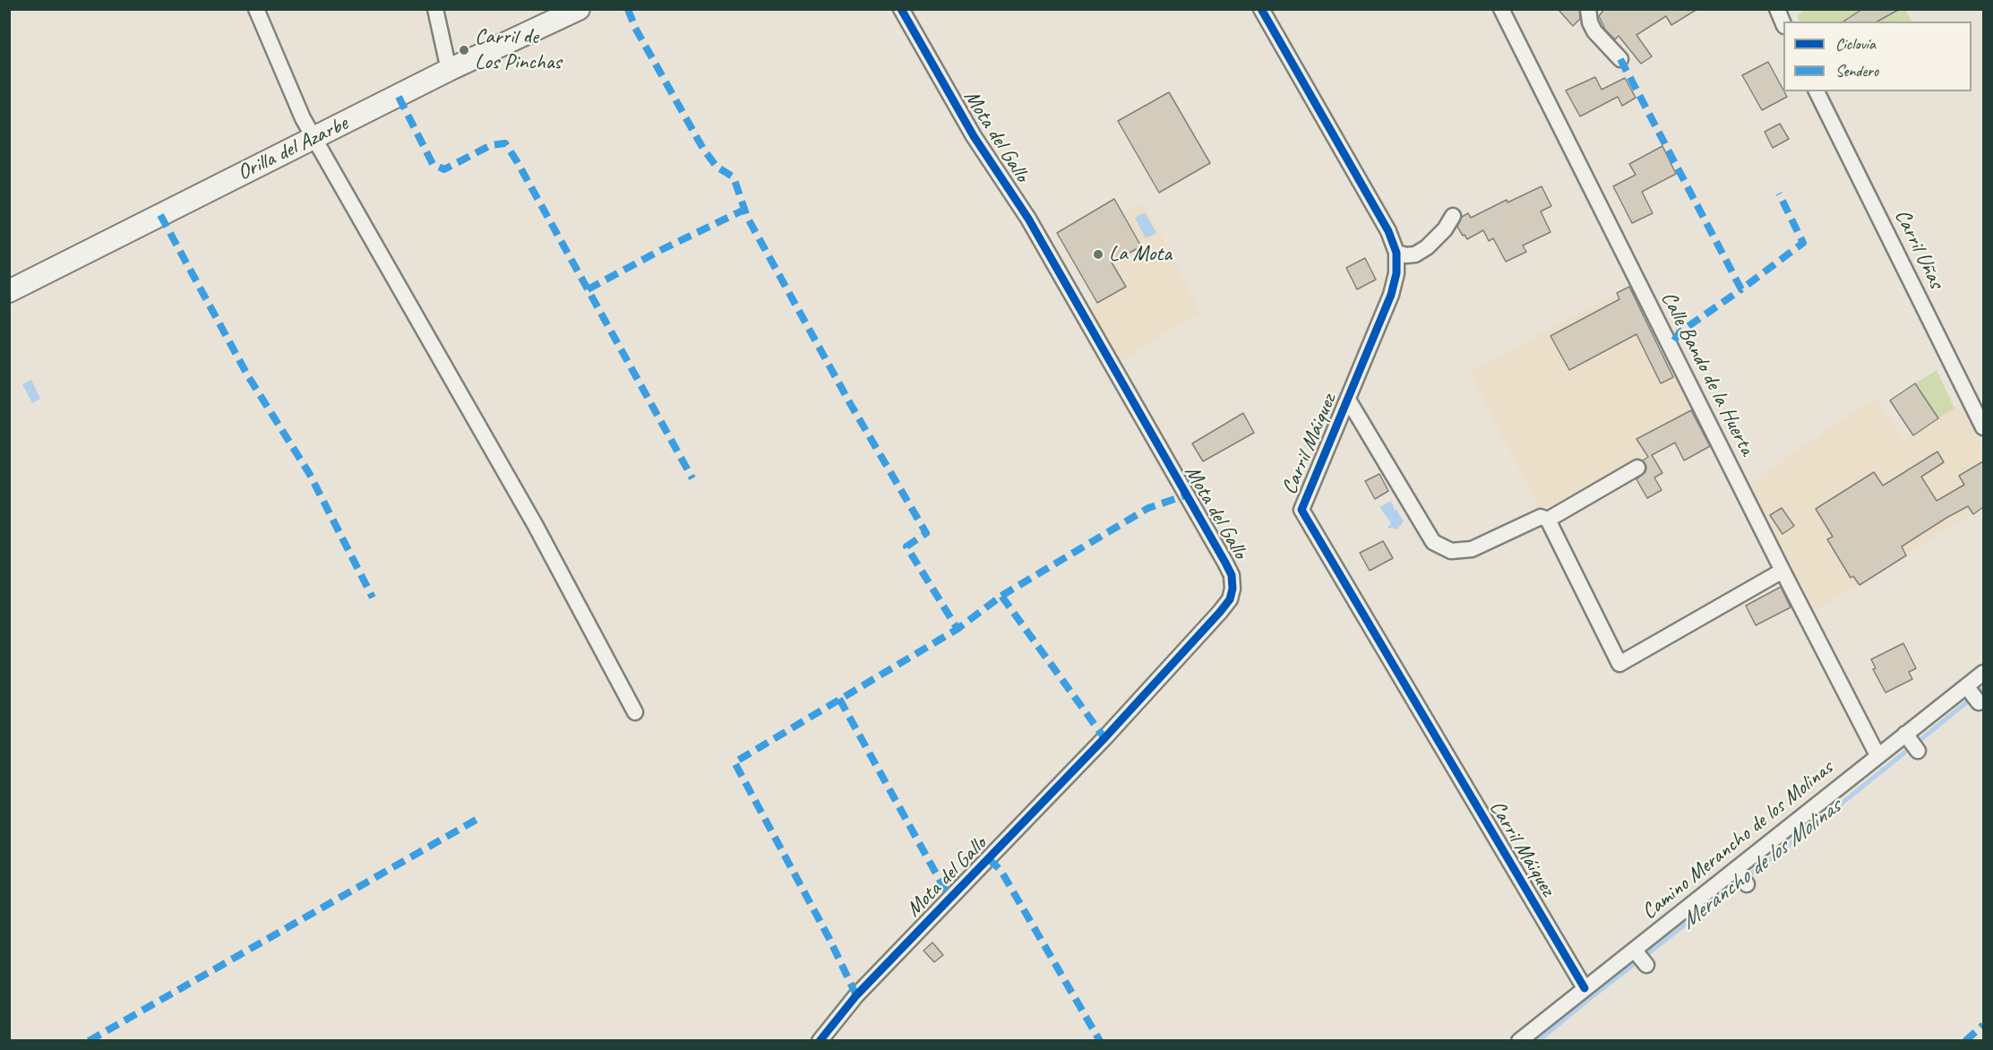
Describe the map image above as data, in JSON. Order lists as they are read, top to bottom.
{
  "streets": {
    "main road": ["Orilla del Azarbe"],
    "street": [
      "Mota del Gallo",
      "Carril Uñas",
      "Calle Bando de la Huerta",
      "Carril Máiquez",
      "Camino Merancho de los Molinas"
    ]
  },
  "crossings": [
    ["Calle Bando de la Huerta", "Camino Merancho de los Molinas"],
    ["Carril Máiquez", "Camino Merancho de los Molinas"]
  ],
  "water": ["Merancho de los Molinas"],
  "places": ["Carril de Los Pinchas", "La Mota"],
  "legend": ["Ciclovía", "Sendero"]
}
